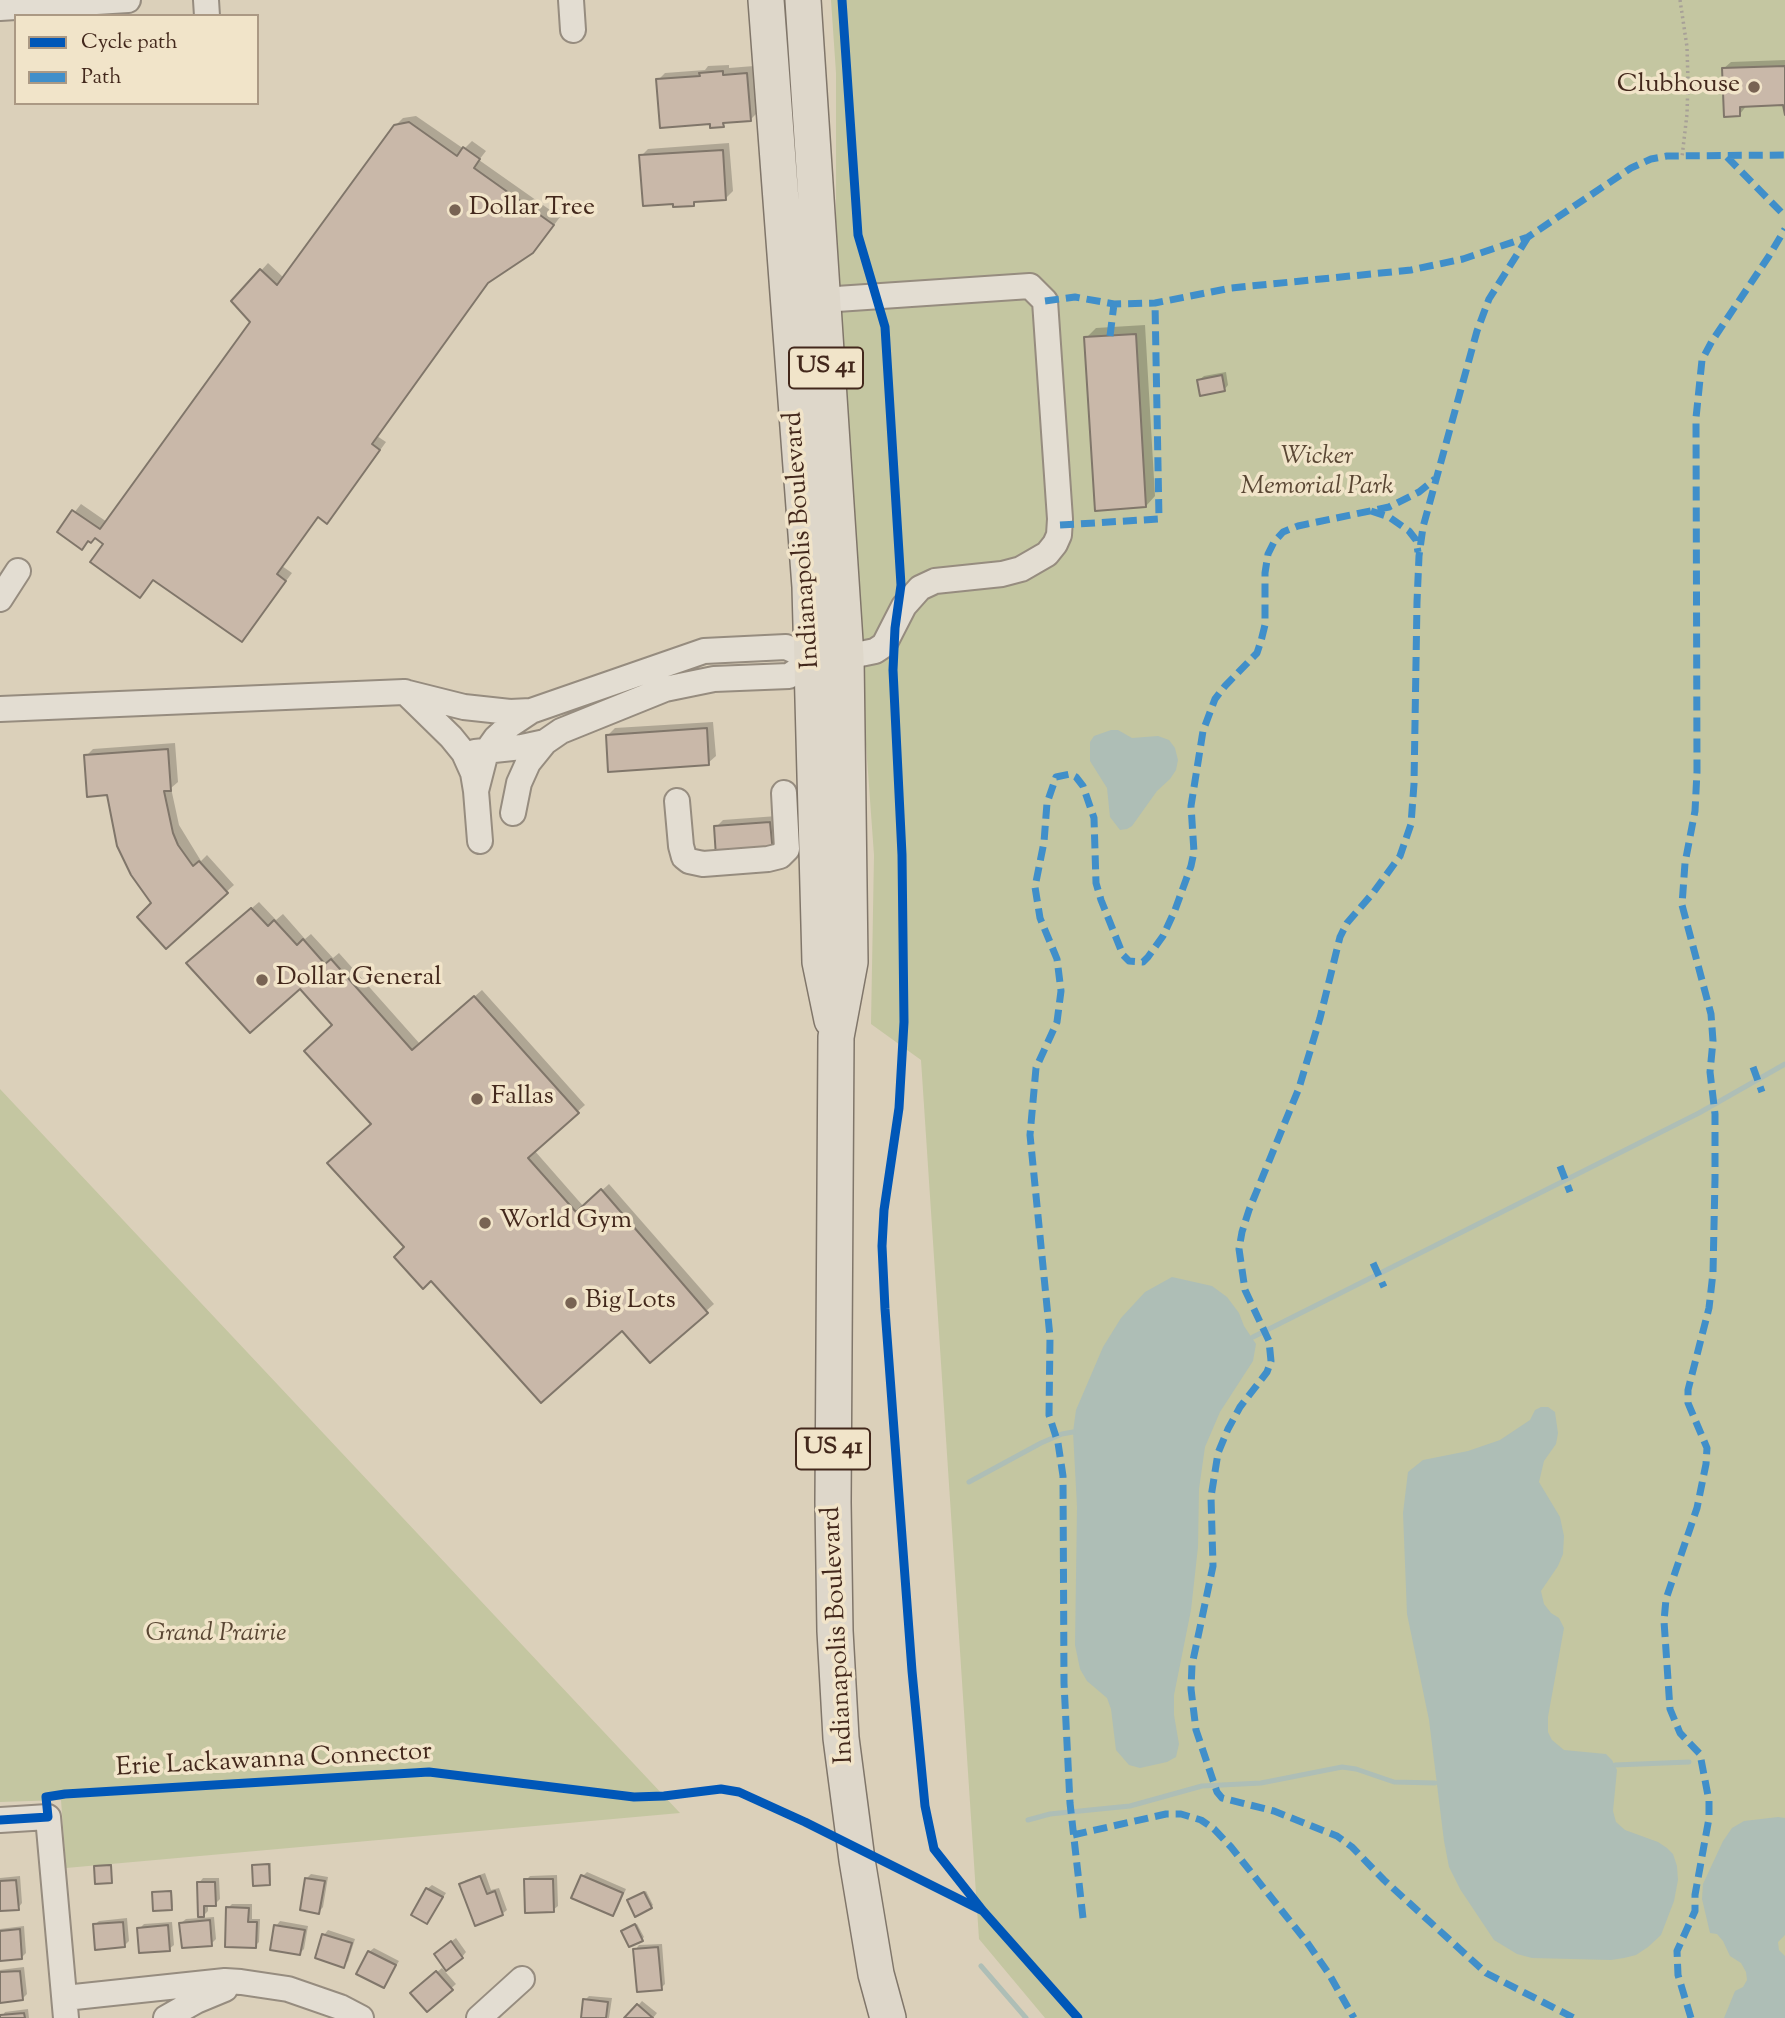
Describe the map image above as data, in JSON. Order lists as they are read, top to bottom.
{
  "streets": {
    "highway": ["US 41", "Indianapolis Boulevard"],
    "cycle path": ["Erie Lackawanna Connector"]
  },
  "parks": ["Wicker Memorial Park", "Grand Prairie"],
  "places": [
    "Clubhouse",
    "Dollar Tree",
    "Dollar General",
    "Fallas",
    "World Gym",
    "Big Lots"
  ],
  "legend": ["Cycle path", "Path"]
}
